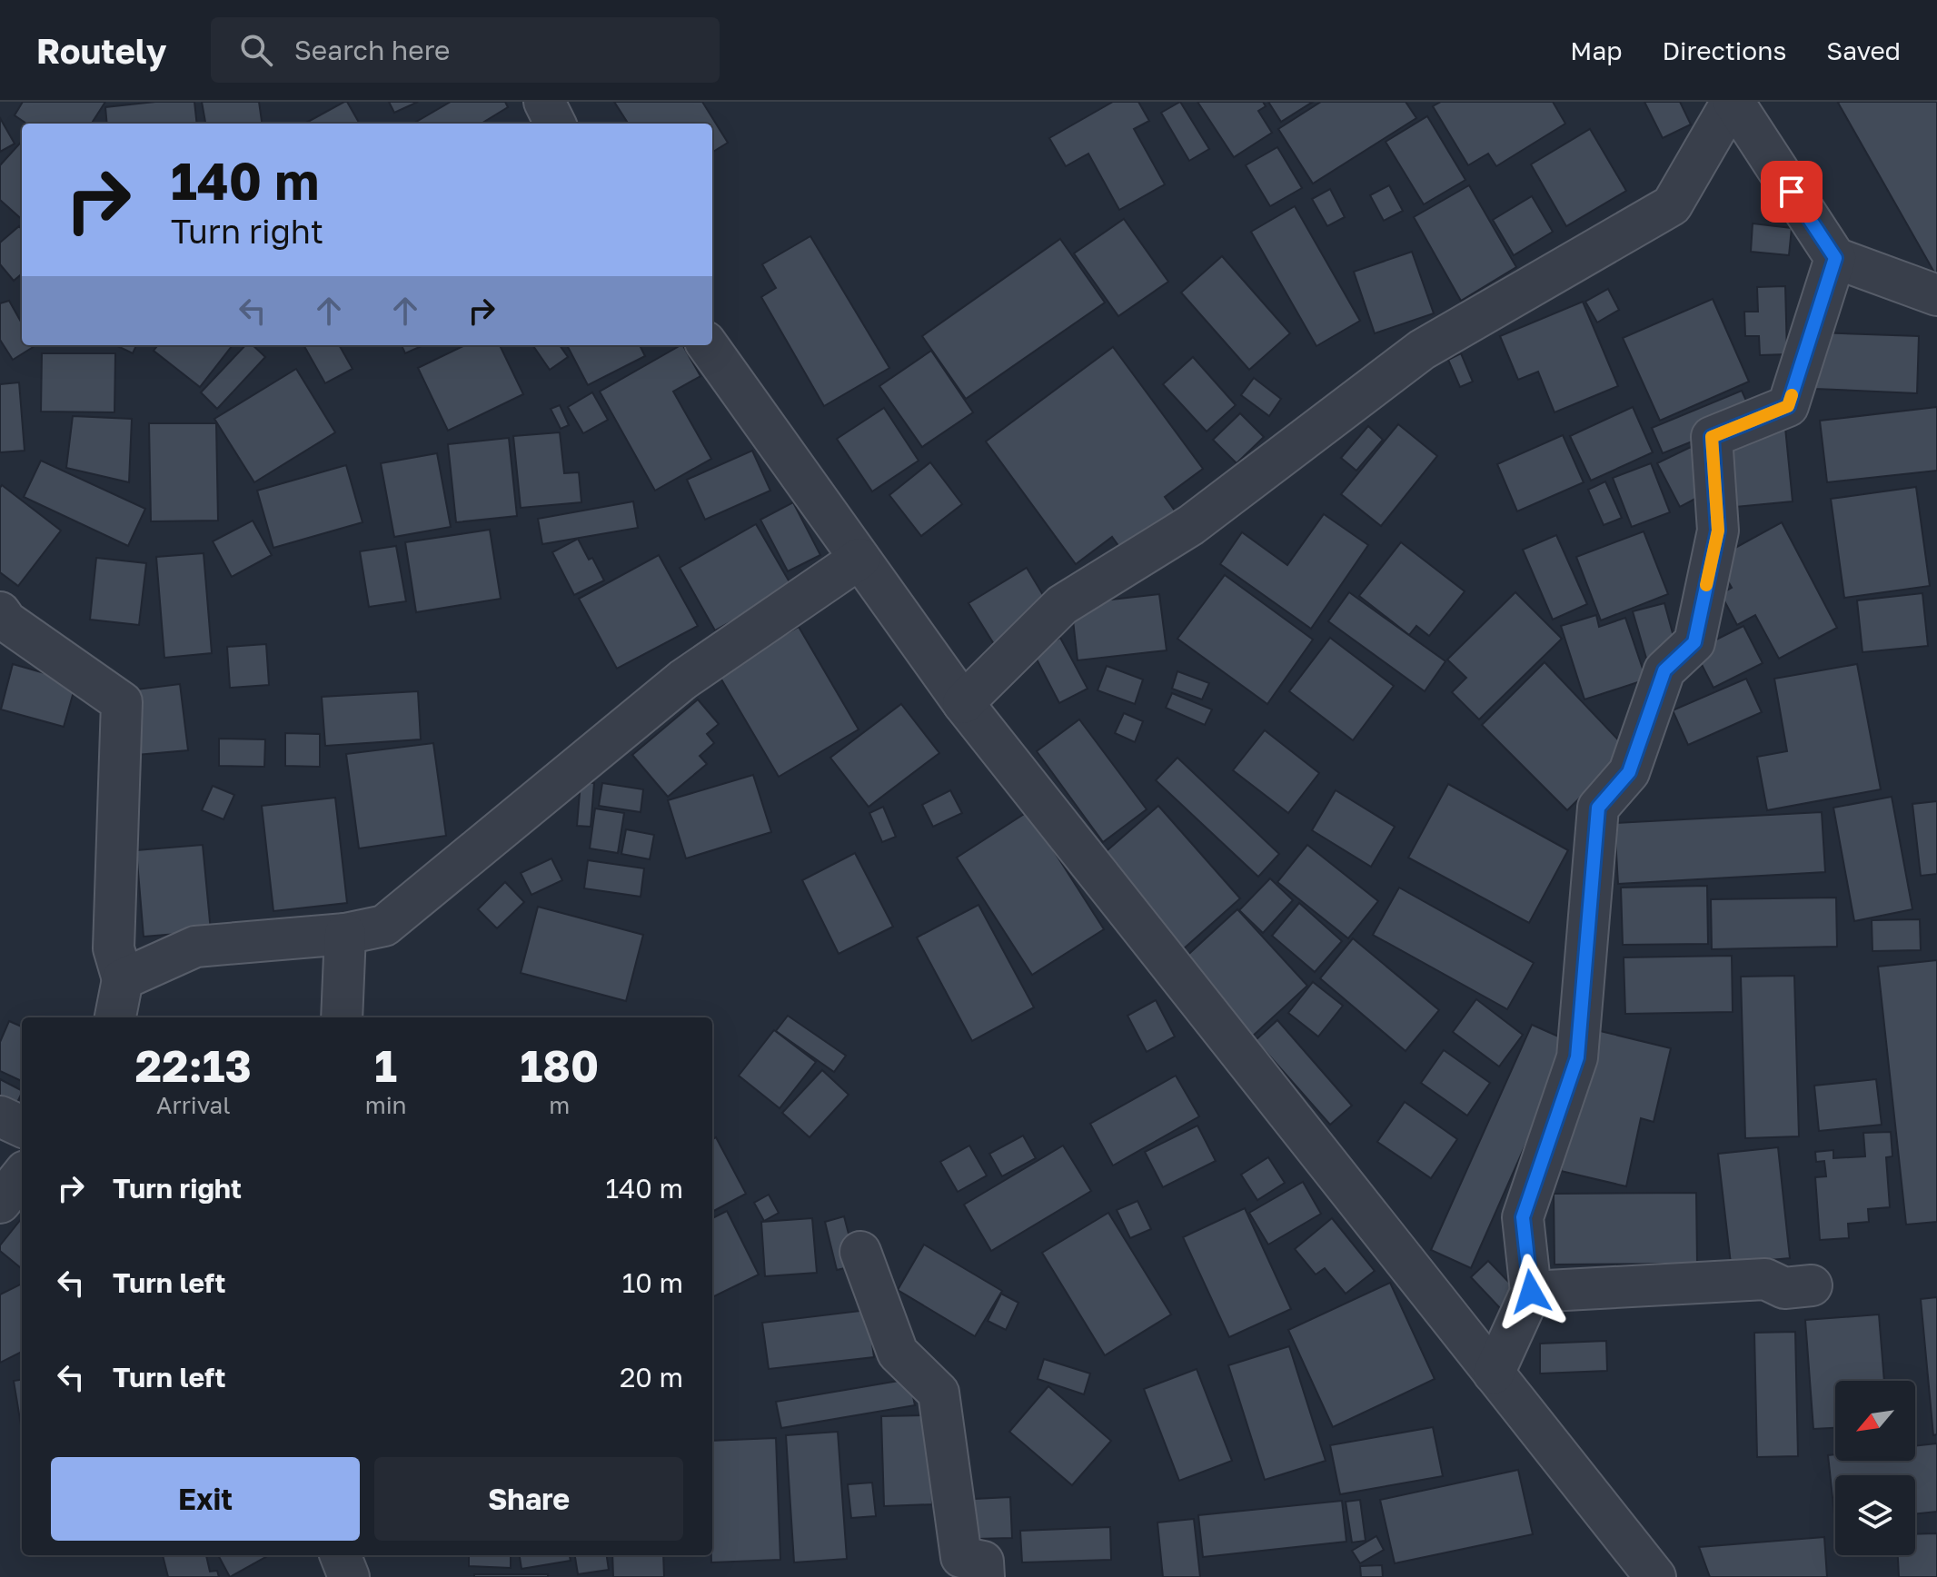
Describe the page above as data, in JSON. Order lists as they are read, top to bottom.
{
  "north": "bottom left",
  "page": {
    "header": "Routely",
    "search": "Search here",
    "nav": ["Map", "Directions", "Saved"],
    "turn": ["140 m", "Turn right"],
    "eta": [
      "22:13",
      "Arrival",
      "1",
      "min",
      "180",
      "m"
    ],
    "list": [
      {
        "name": "Turn right",
        "value": "140 m"
      },
      {
        "name": "Turn left",
        "value": "10 m"
      },
      {
        "name": "Turn left",
        "value": "20 m"
      }
    ],
    "buttons": ["Exit", "Share"]
  }
}
